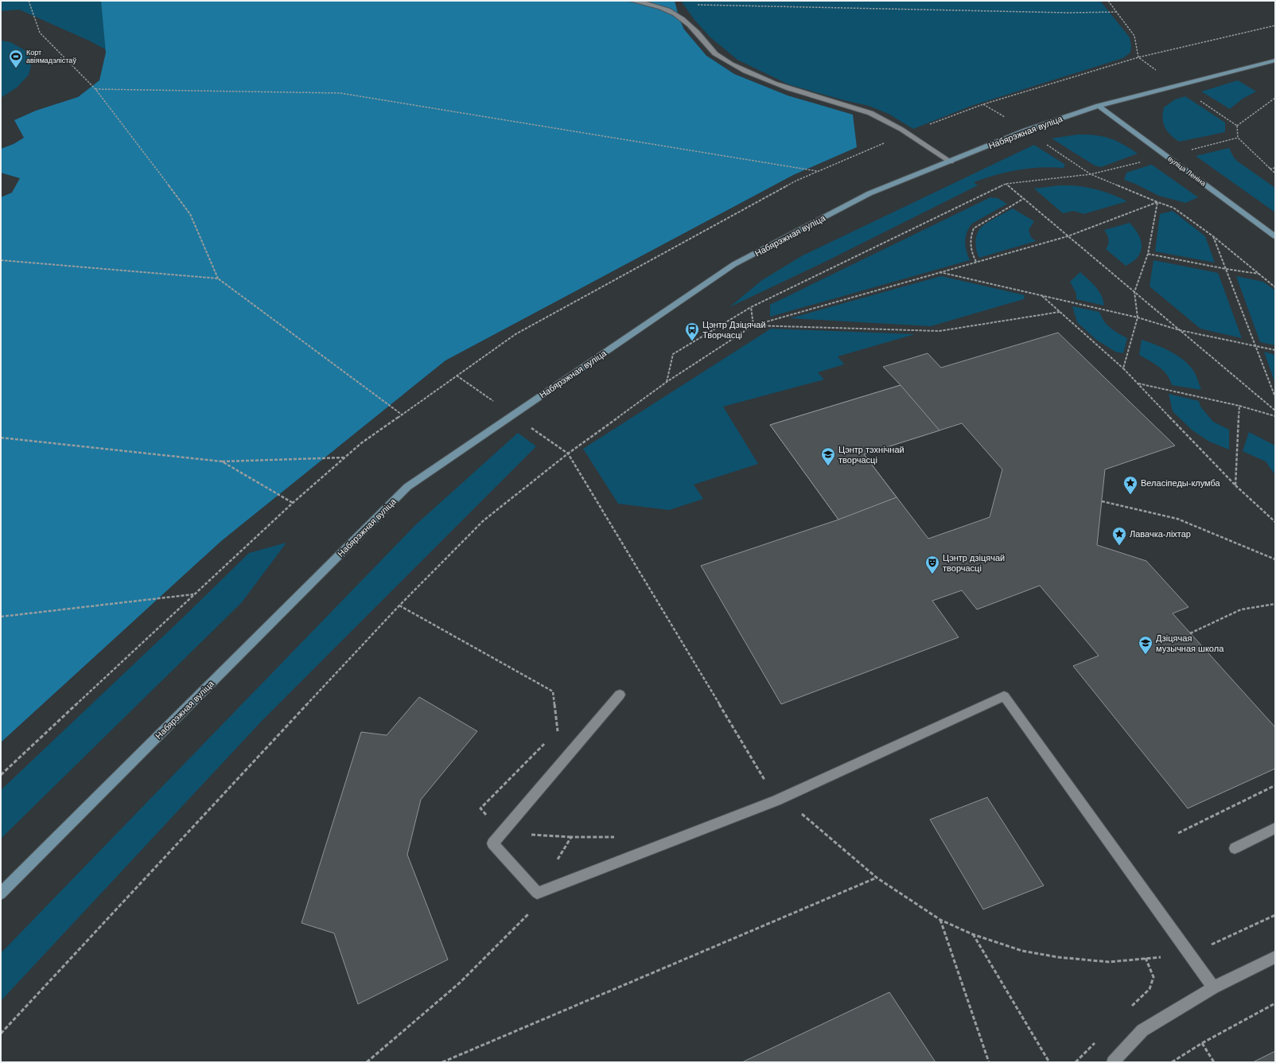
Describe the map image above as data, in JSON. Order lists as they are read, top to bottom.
{
  "streets": {
    "main road": ["Набярэжная вуліца", "вуліца Леніна"]
  },
  "crossings": [
    ["Набярэжная вуліца", "вуліца Леніна"]
  ],
  "places": {
    "sports": ["Корт авіямадэлістаў"],
    "bus stop": ["Цэнтр Дзіцячай Творчасці"],
    "school or university": ["Цэнтр тэхнічнай творчасці", "Дзіцячая музычная школа"],
    "place": ["Веласіпеды-клумба", "Лавачка-ліхтар"],
    "theatre": ["Цэнтр дзіцячай творчасці"]
  }
}
